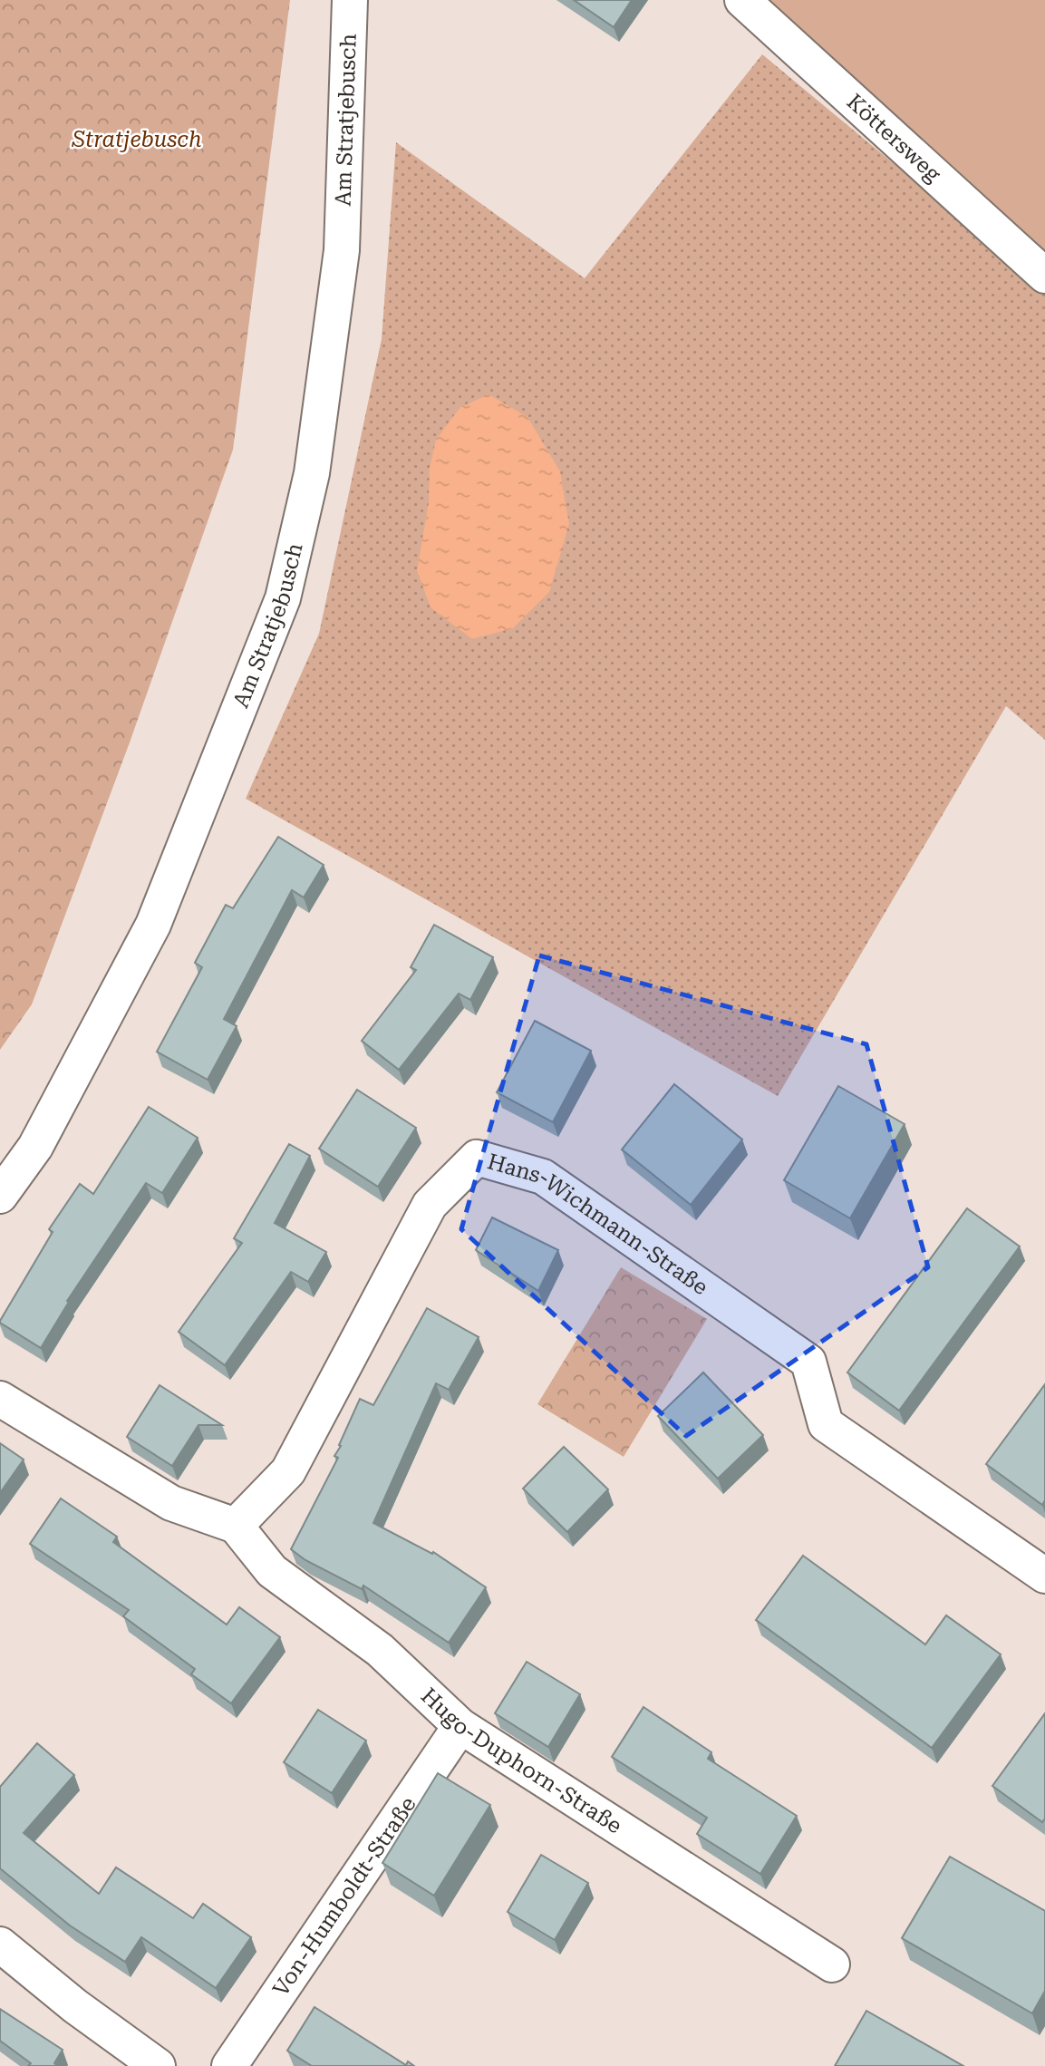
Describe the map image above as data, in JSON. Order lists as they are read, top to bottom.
{
  "streets": {
    "street": [
      "Am Stratjebusch",
      "Köttersweg",
      "Hans-Wichmann-Straße",
      "Hugo-Duphorn-Straße",
      "Von-Humboldt-Straße"
    ]
  },
  "crossings": [
    ["Hans-Wichmann-Straße", "Hugo-Duphorn-Straße"],
    ["Hugo-Duphorn-Straße", "Von-Humboldt-Straße"]
  ],
  "parks": ["Stratjebusch"]
}
